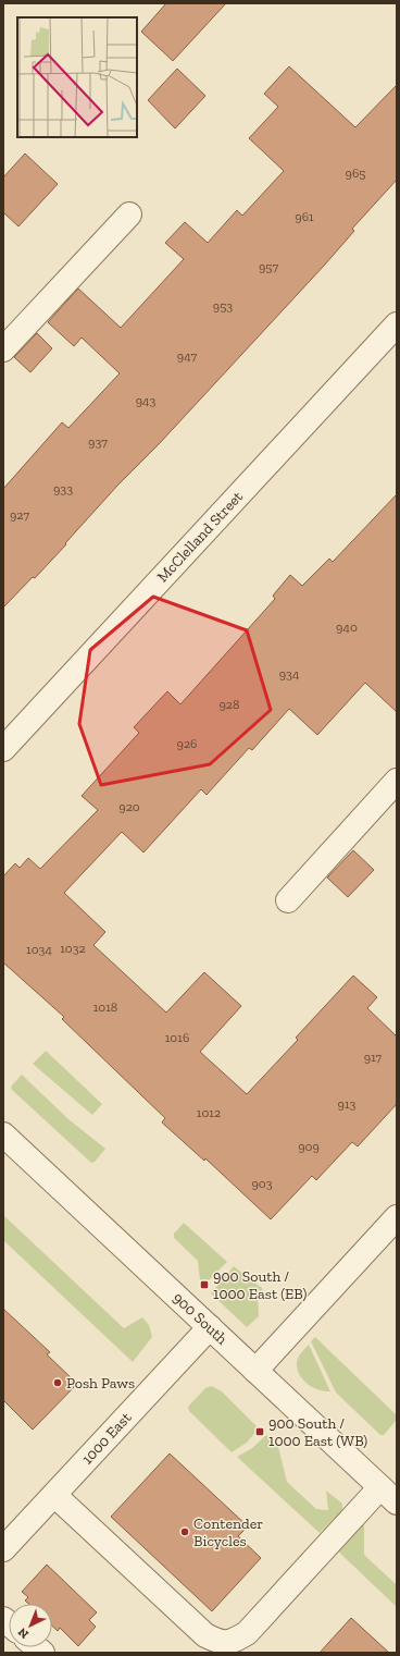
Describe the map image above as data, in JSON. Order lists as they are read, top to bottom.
{
  "streets": {
    "street": ["McClelland Street", "900 South", "1000 East"]
  },
  "crossings": [
    ["900 South", "1000 East"]
  ],
  "places": {
    "transit": ["900 South / 1000 East (EB)", "900 South / 1000 East (WB)"],
    "other": ["Posh Paws", "Contender Bicycles"]
  },
  "house_numbers": [
    "965",
    "961",
    "957",
    "953",
    "947",
    "943",
    "937",
    "933",
    "927",
    "940",
    "934",
    "928",
    "926",
    "920",
    "1032",
    "1034",
    "1018",
    "1016",
    "917",
    "913",
    "1012",
    "909",
    "903"
  ],
  "north": "bottom left"
}
